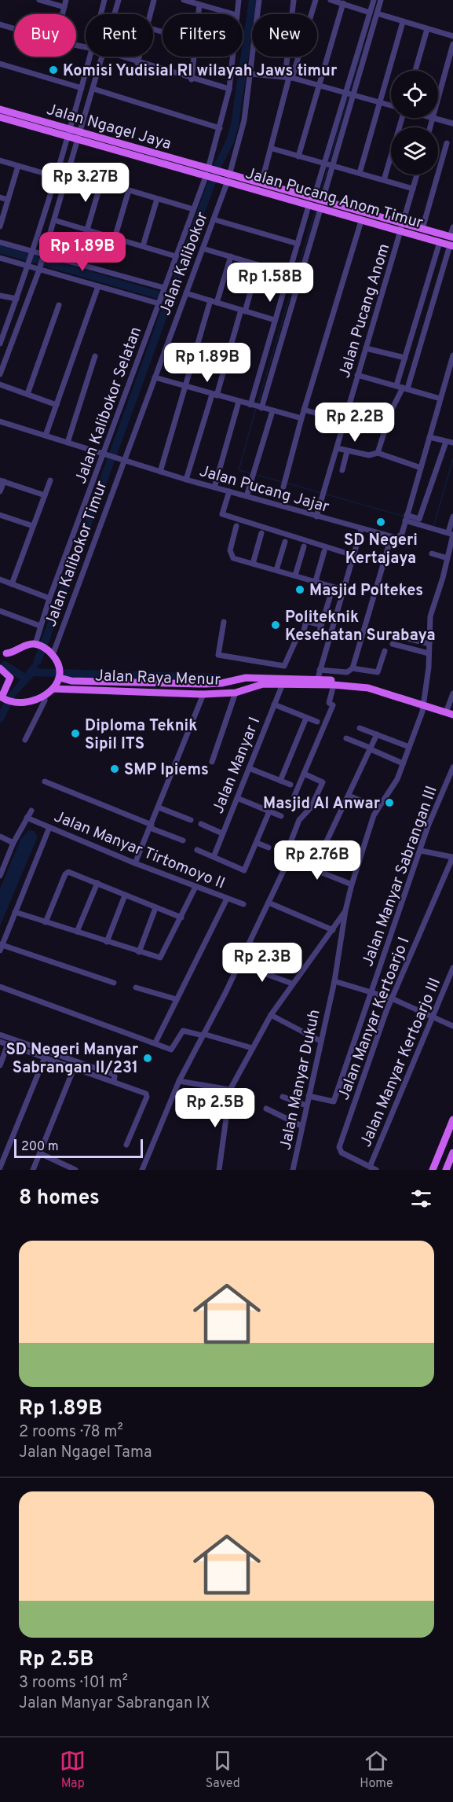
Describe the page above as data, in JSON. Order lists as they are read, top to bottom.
{
  "streets": {
    "main road": ["Jalan Ngagel Jaya", "Jalan Pucang Anom Timur", "Jalan Raya Menur"],
    "street": [
      "Jalan Kalibokor",
      "Jalan Pucang Anom",
      "Jalan Kalibokor Selatan",
      "Jalan Pucang Jajar",
      "Jalan Kalibokor Timur",
      "Jalan Manyar I",
      "Jalan Manyar Tirtomoyo II",
      "Jalan Manyar Sabrangan III",
      "Jalan Manyar Kertoarjo I",
      "Jalan Manyar Kertoarjo III",
      "Jalan Manyar Dukuh"
    ]
  },
  "crossings": [
    ["Jalan Ngagel Jaya", "Jalan Pucang Anom Timur"],
    ["Jalan Ngagel Jaya", "Jalan Kalibokor Selatan"],
    ["Jalan Pucang Anom Timur", "Jalan Kalibokor"],
    ["Jalan Pucang Anom Timur", "Jalan Pucang Anom"],
    ["Jalan Pucang Anom Timur", "Jalan Kalibokor Selatan"],
    ["Jalan Kalibokor", "Jalan Pucang Jajar"],
    ["Jalan Kalibokor", "Jalan Kalibokor Timur"],
    ["Jalan Pucang Anom", "Jalan Pucang Jajar"],
    ["Jalan Kalibokor Selatan", "Jalan Pucang Jajar"],
    ["Jalan Pucang Jajar", "Jalan Kalibokor Timur"],
    ["Jalan Raya Menur", "Jalan Manyar I"],
    ["Jalan Manyar Sabrangan III", "Jalan Manyar Dukuh"],
    ["Jalan Manyar Kertoarjo I", "Jalan Manyar Kertoarjo III"]
  ],
  "places": [
    "Komisi Yudisial RI wilayah Jaws timur",
    "SD Negeri Kertajaya",
    "Masjid Poltekes",
    "Politeknik Kesehatan Surabaya",
    "Diploma Teknik Sipil ITS",
    "SMP Ipiems",
    "Masjid Al Anwar",
    "SD Negeri Manyar Sabrangan II/231"
  ],
  "scale_bar": "200 m",
  "page": {
    "chip": [
      "Buy",
      "Rent",
      "Filters",
      "New"
    ],
    "price": [
      "Rp 3.27B",
      "Rp 1.89B",
      "Rp 1.58B",
      "Rp 1.89B",
      "Rp 2.2B",
      "Rp 2.76B",
      "Rp 2.3B",
      "Rp 2.5B"
    ],
    "scale": "200 m",
    "heading": "8 homes",
    "list": [
      {
        "name": "Rp 1.89B",
        "note": "2 rooms · 78 m² · Jalan Ngagel Tama"
      },
      {
        "name": "Rp 2.5B",
        "note": "3 rooms · 101 m² · Jalan Manyar Sabrangan IX"
      }
    ],
    "tabs": ["Map", "Saved", "Home"]
  }
}
